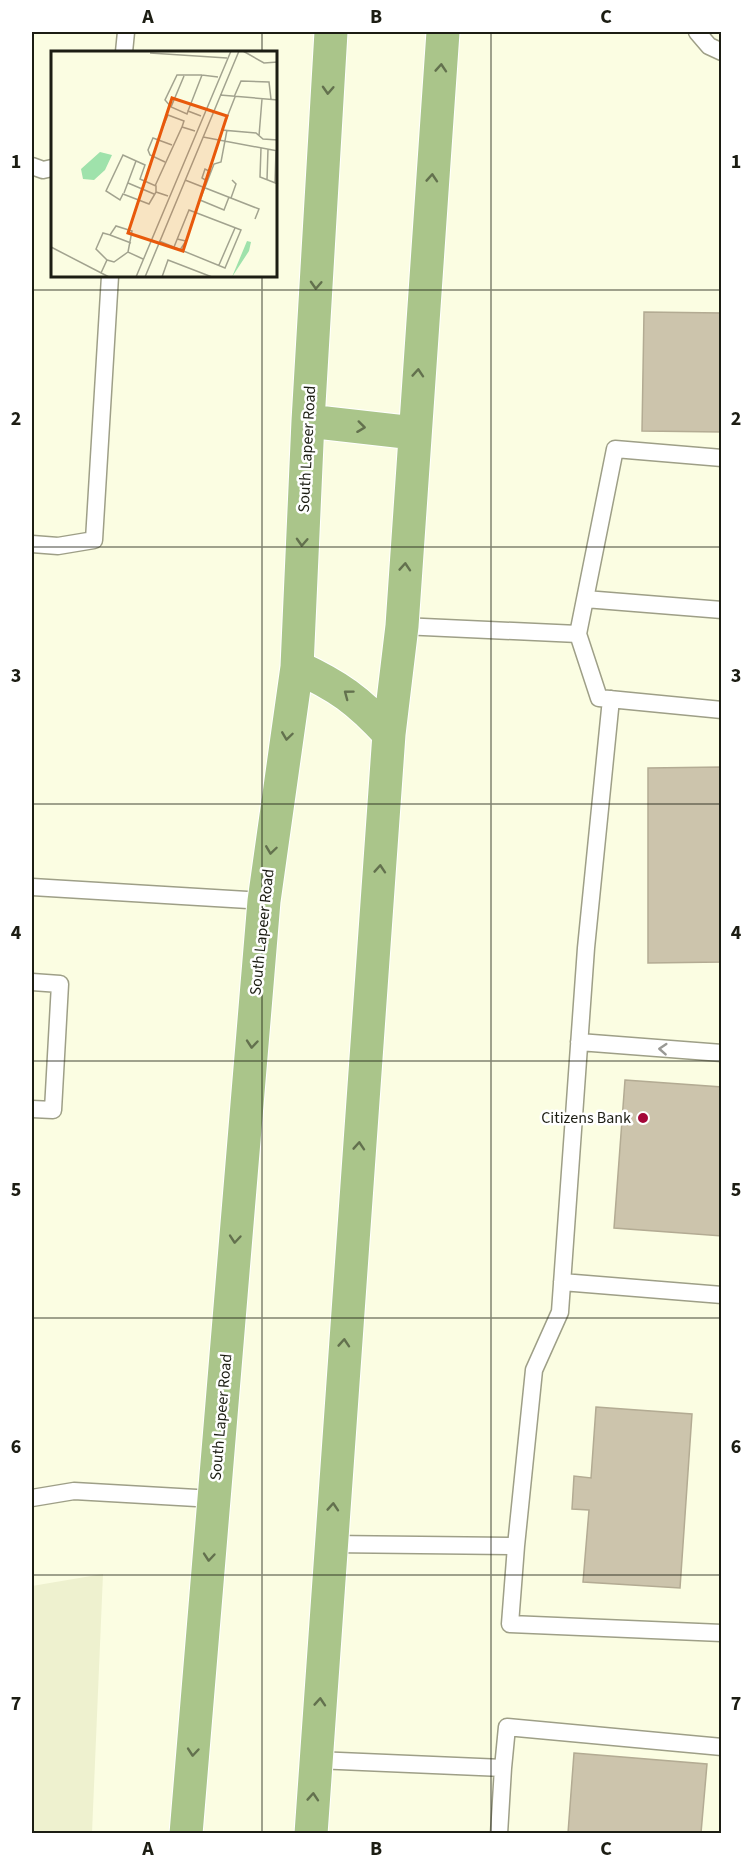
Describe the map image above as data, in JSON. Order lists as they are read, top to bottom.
{
  "streets": {
    "main road": ["South Lapeer Road"]
  },
  "places": ["Citizens Bank"],
  "grid": {
    "columns": ["A", "B", "C"],
    "rows": [
      "1",
      "2",
      "3",
      "4",
      "5",
      "6",
      "7"
    ]
  }
}
